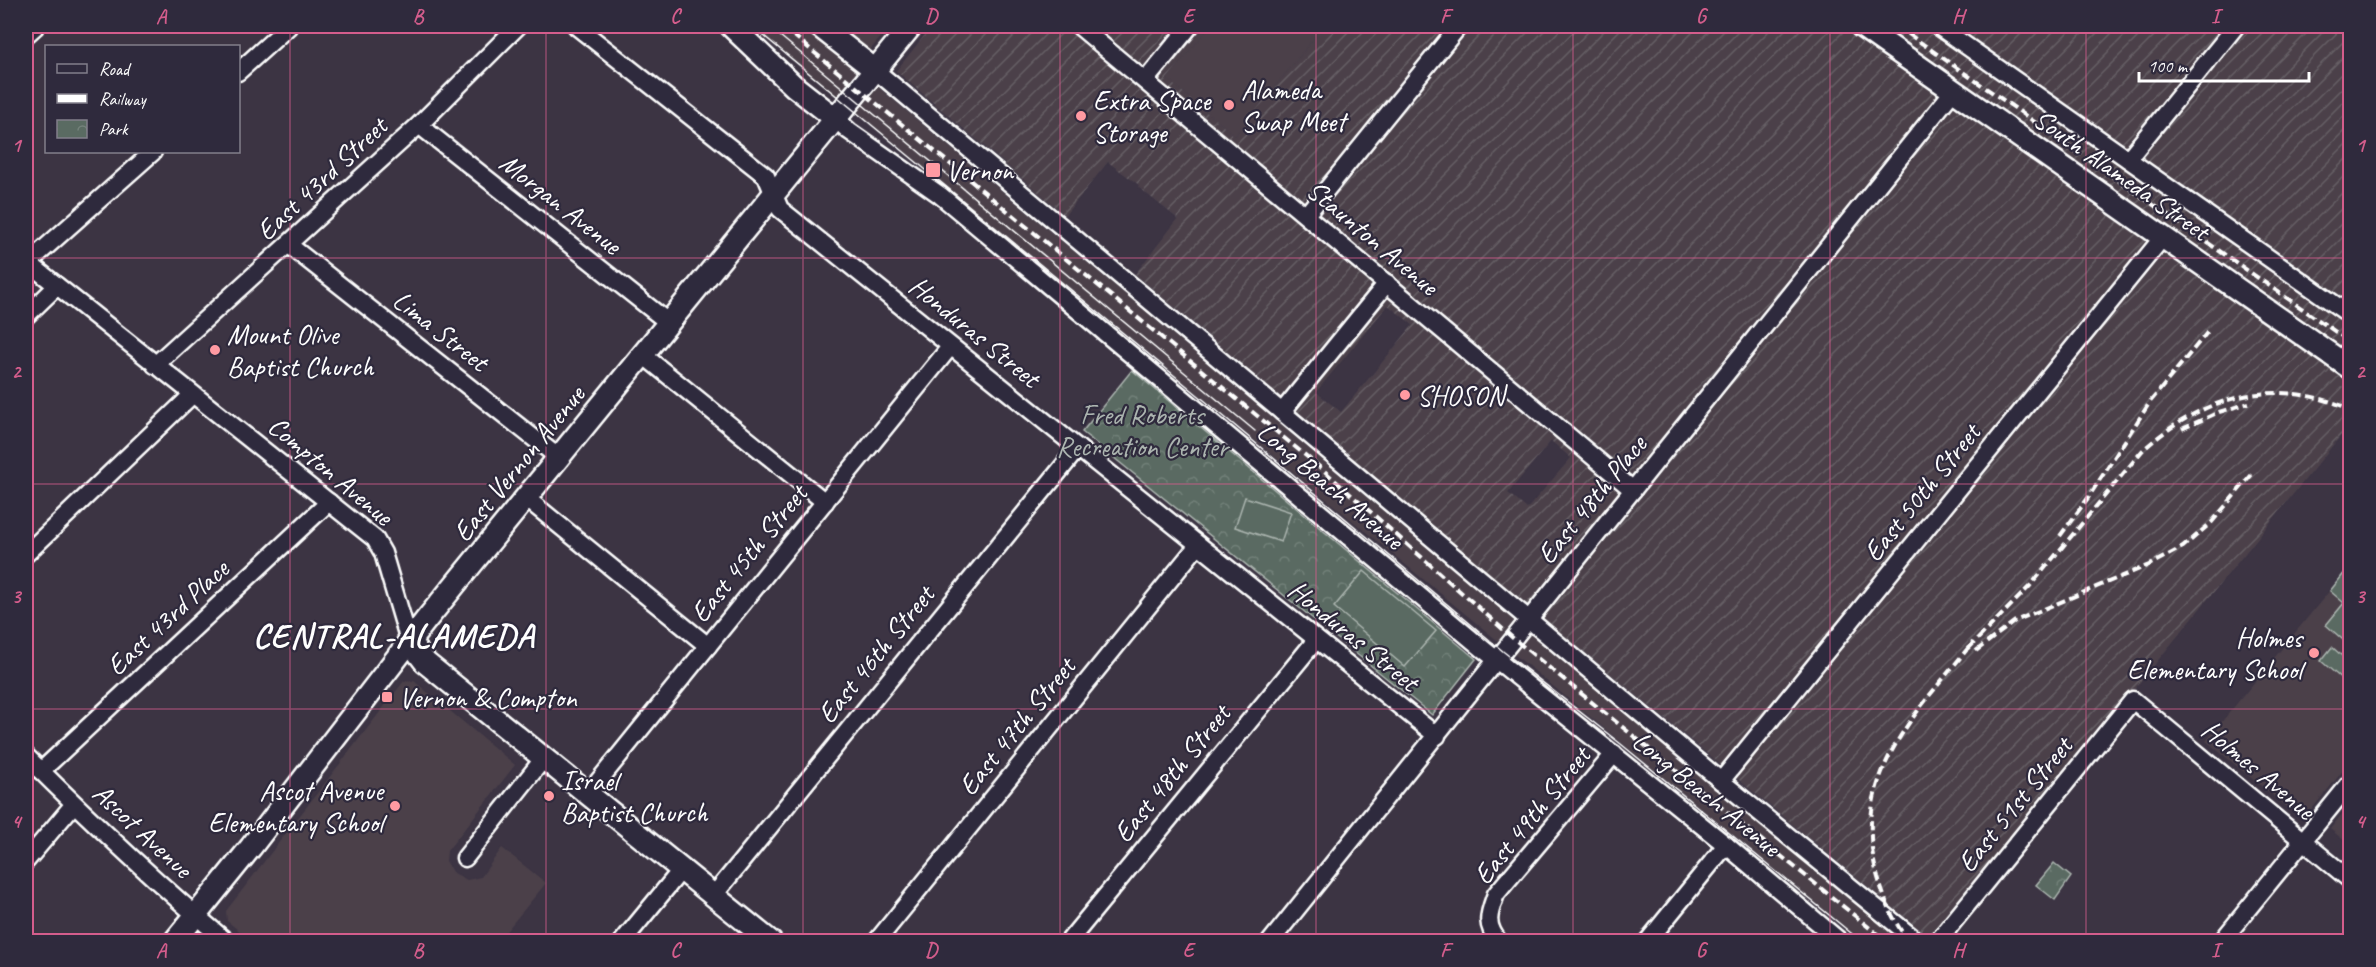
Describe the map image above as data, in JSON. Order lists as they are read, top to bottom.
{
  "streets": {
    "main road": [
      "South Alameda Street",
      "East Vernon Avenue",
      "Compton Avenue",
      "Long Beach Avenue"
    ],
    "street": [
      "East 43rd Street",
      "Morgan Avenue",
      "Staunton Avenue",
      "Lima Street",
      "Honduras Street",
      "East 50th Street",
      "East 48th Place",
      "East 45th Street",
      "East 43rd Place",
      "East 46th Street",
      "East 47th Street",
      "Holmes Avenue",
      "East 48th Street",
      "East 51st Street",
      "East 49th Street",
      "Ascot Avenue"
    ]
  },
  "crossings": [
    ["South Alameda Street", "East 50th Street"],
    ["South Alameda Street", "East 48th Place"],
    ["East 43rd Street", "Morgan Avenue"],
    ["East 43rd Street", "Lima Street"],
    ["East 43rd Street", "Compton Avenue"],
    ["Morgan Avenue", "East Vernon Avenue"],
    ["Staunton Avenue", "East 48th Place"],
    ["Lima Street", "East Vernon Avenue"],
    ["Honduras Street", "East Vernon Avenue"],
    ["Honduras Street", "East 48th Place"],
    ["Honduras Street", "East 45th Street"],
    ["Honduras Street", "East 46th Street"],
    ["Honduras Street", "East 47th Street"],
    ["Honduras Street", "East 48th Street"],
    ["East Vernon Avenue", "Compton Avenue"],
    ["East Vernon Avenue", "Long Beach Avenue"],
    ["East Vernon Avenue", "Ascot Avenue"],
    ["Compton Avenue", "East 45th Street"],
    ["Compton Avenue", "East 43rd Place"],
    ["Compton Avenue", "East 46th Street"],
    ["Long Beach Avenue", "East 50th Street"],
    ["Long Beach Avenue", "East 48th Place"],
    ["Long Beach Avenue", "East 49th Street"],
    ["East 43rd Place", "Ascot Avenue"],
    ["Holmes Avenue", "East 51st Street"]
  ],
  "districts": ["CENTRAL-ALAMEDA"],
  "parks": ["Fred Roberts Recreation Center"],
  "places": {
    "other": [
      "Alameda Swap Meet",
      "Extra Space Storage",
      "Mount Olive Baptist Church",
      "SHOSON",
      "Holmes Elementary School",
      "Israel Baptist Church",
      "Ascot Avenue Elementary School"
    ],
    "transit": ["Vernon", "Vernon & Compton"]
  },
  "legend": ["Road", "Railway", "Park"],
  "scale_bar": "100 m",
  "grid": {
    "columns": [
      "A",
      "B",
      "C",
      "D",
      "E",
      "F",
      "G",
      "H",
      "I"
    ],
    "rows": [
      "1",
      "2",
      "3",
      "4"
    ]
  }
}
